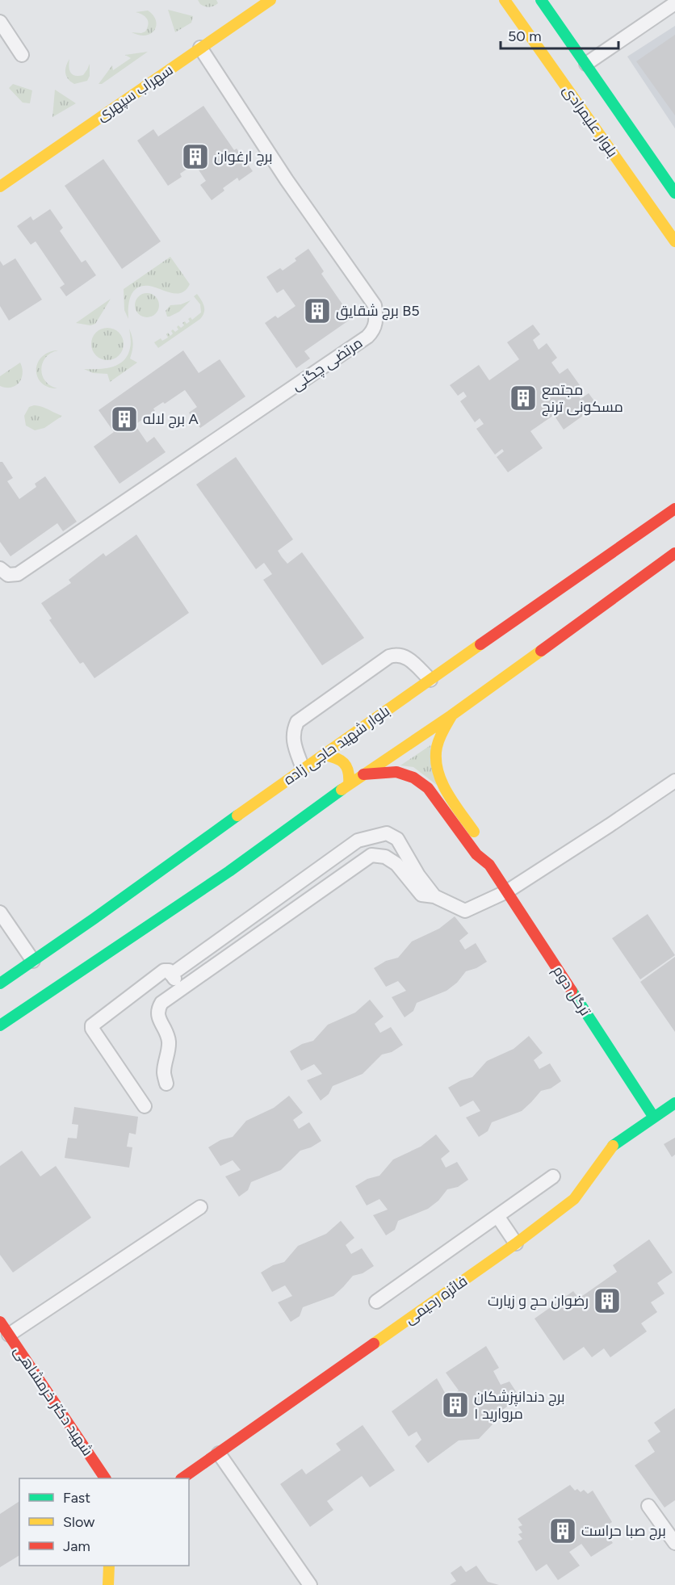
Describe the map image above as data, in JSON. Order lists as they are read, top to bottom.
{
  "streets": {
    "main road": [
      "سهراب سپهری",
      "بلوار علیمرادی",
      "بلوار شهید حاجی زاده",
      "ترگل دوم",
      "فائزه رحیمی",
      "شهید دکتر خرمشاهی"
    ],
    "street": ["مرتضی چگنی"]
  },
  "crossings": [
    ["سهراب سپهری", "مرتضی چگنی"],
    ["ترگل دوم", "فائزه رحیمی"]
  ],
  "places": {
    "building": [
      "برج ارغوان",
      "برج شقایق B5",
      "مجتمع مسکونی ترنج",
      "برج لاله A",
      "رضوان حج و زیارت",
      "برج دندانپزشکان مروارید ۱",
      "برج صبا حراست"
    ]
  },
  "legend": ["Fast", "Slow", "Jam"],
  "scale_bar": "50 m"
}
